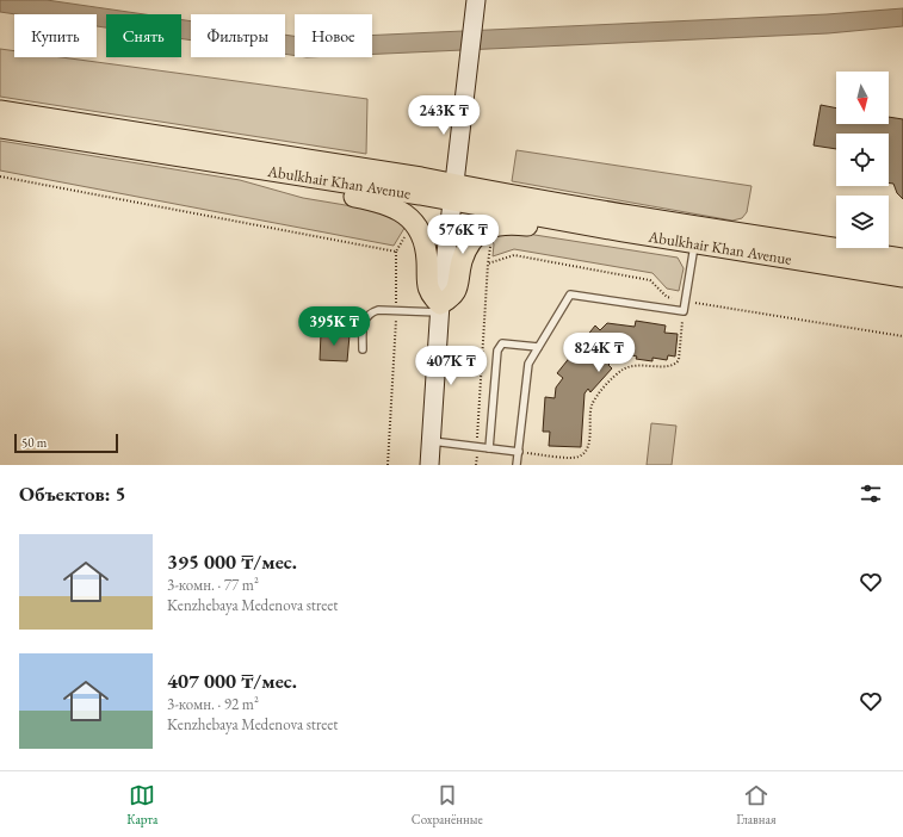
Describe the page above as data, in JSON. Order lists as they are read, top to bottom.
{
  "streets": {
    "main road": ["Abulkhair Khan Avenue"]
  },
  "scale_bar": "50 m",
  "north": "bottom",
  "page": {
    "chip": [
      "Купить",
      "Снять",
      "Фильтры",
      "Новое"
    ],
    "price": [
      "243K ₸",
      "576K ₸",
      "395K ₸",
      "824K ₸",
      "407K ₸"
    ],
    "scale": "50 m",
    "heading": "Объектов: 5",
    "list": [
      {
        "name": "395 000 ₸/мес.",
        "note": "3-комн. · 77 m² · Kenzhebaya Medenova street"
      },
      {
        "name": "407 000 ₸/мес.",
        "note": "3-комн. · 92 m² · Kenzhebaya Medenova street"
      }
    ],
    "tabs": ["Карта", "Сохранённые", "Главная"]
  }
}
